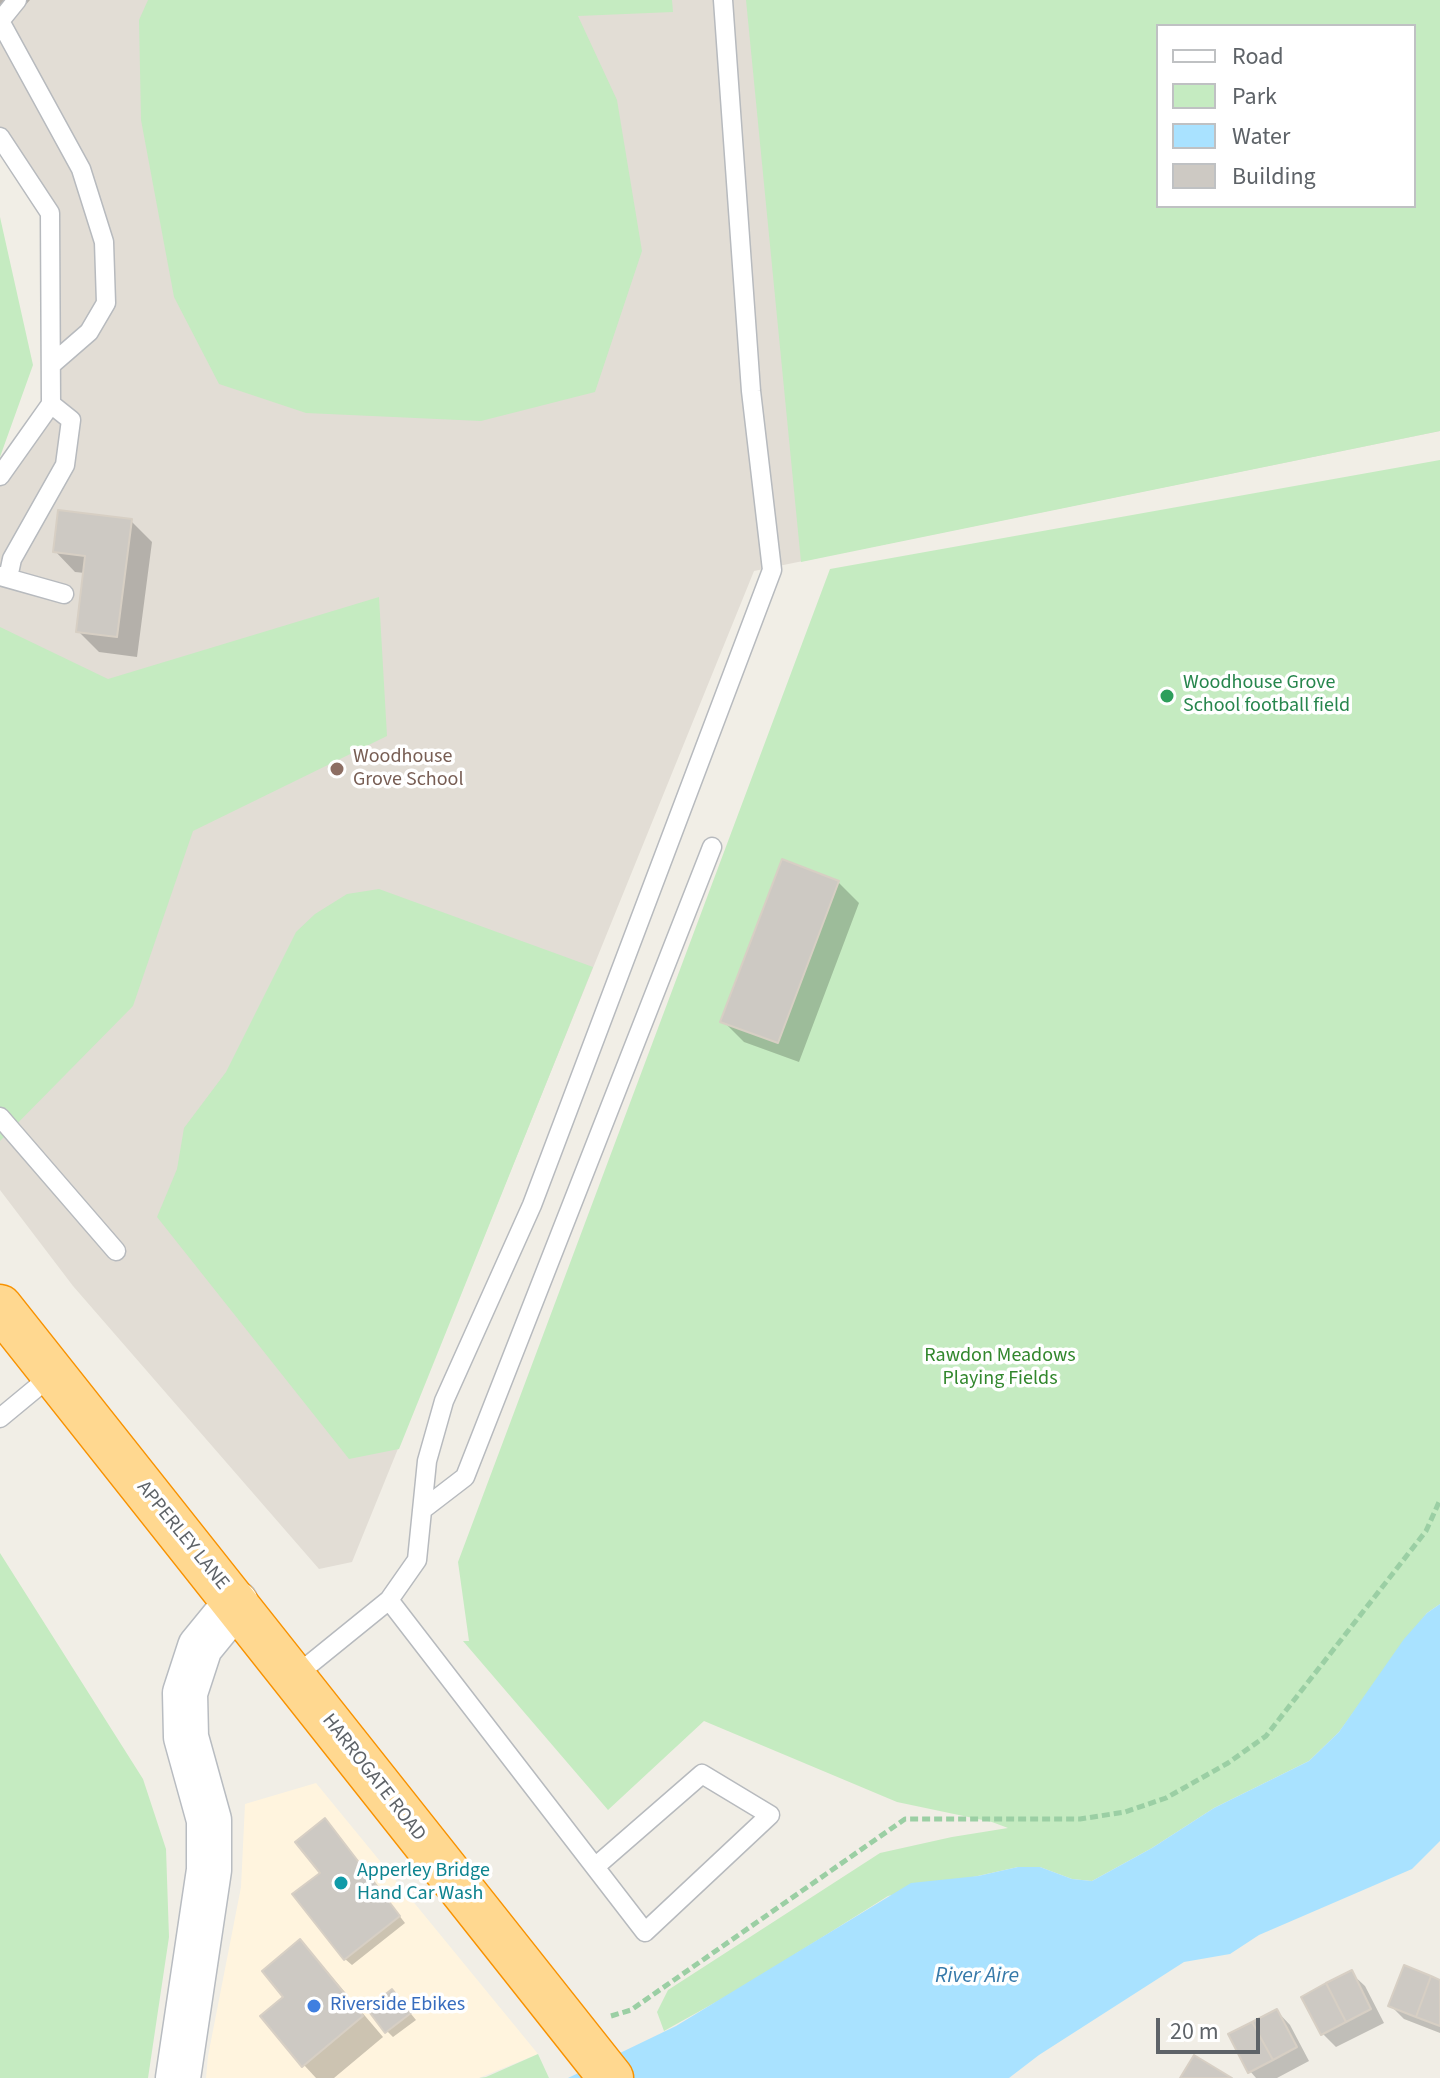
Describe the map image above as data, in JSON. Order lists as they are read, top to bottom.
{
  "streets": {
    "highway": ["APPERLEY LANE", "HARROGATE ROAD"]
  },
  "crossings": [
    ["APPERLEY LANE", "HARROGATE ROAD"]
  ],
  "water": ["River Aire"],
  "parks": ["Rawdon Meadows Playing Fields"],
  "places": [
    "Woodhouse Grove School football field",
    "Woodhouse Grove School",
    "Apperley Bridge Hand Car Wash",
    "Riverside Ebikes"
  ],
  "legend": [
    "Road",
    "Park",
    "Water",
    "Building"
  ],
  "scale_bar": "20 m"
}
